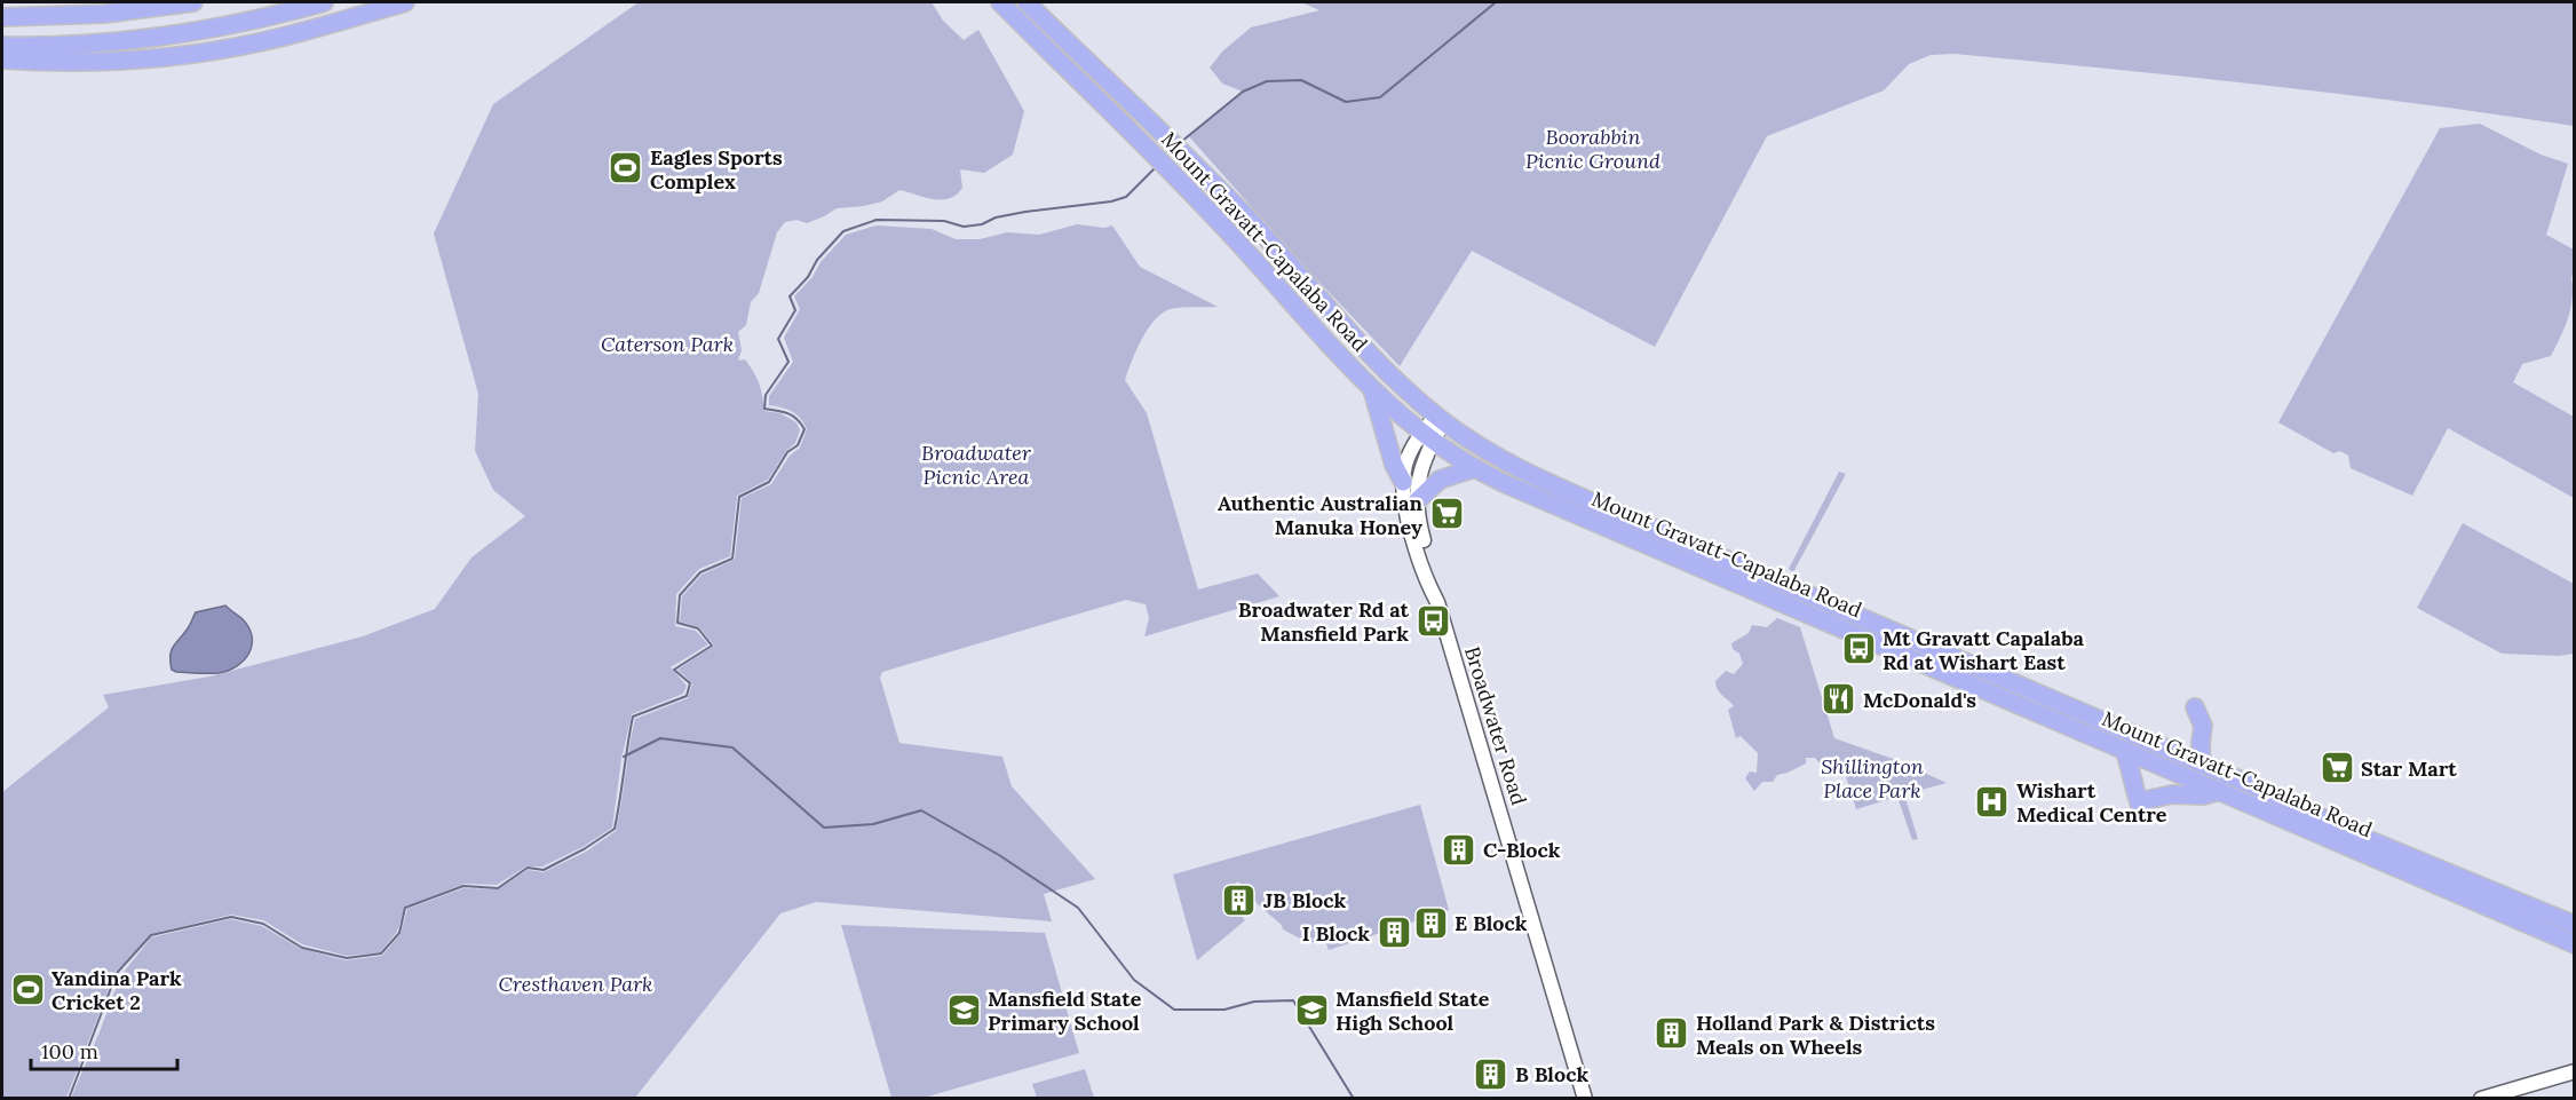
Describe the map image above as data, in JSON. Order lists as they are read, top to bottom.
{
  "streets": {
    "highway": ["Mount Gravatt-Capalaba Road"],
    "main road": ["Broadwater Road"]
  },
  "crossings": [
    ["Mount Gravatt-Capalaba Road", "Broadwater Road"]
  ],
  "parks": [
    "Boorabbin Picnic Ground",
    "Caterson Park",
    "Broadwater Picnic Area",
    "Shillington Place Park",
    "Cresthaven Park"
  ],
  "places": {
    "sports": ["Eagles Sports Complex", "Yandina Park Cricket 2"],
    "supermarket": ["Authentic Australian Manuka Honey", "Star Mart"],
    "bus stop": ["Broadwater Rd at Mansfield Park", "Mt Gravatt Capalaba Rd at Wishart East"],
    "restaurant": ["McDonald's"],
    "hospital": ["Wishart Medical Centre"],
    "building": [
      "C-Block",
      "JB Block",
      "E Block",
      "I Block",
      "Holland Park & Districts Meals on Wheels",
      "B Block"
    ],
    "school or university": ["Mansfield State Primary School", "Mansfield State High School"]
  },
  "scale_bar": "100 m"
}
